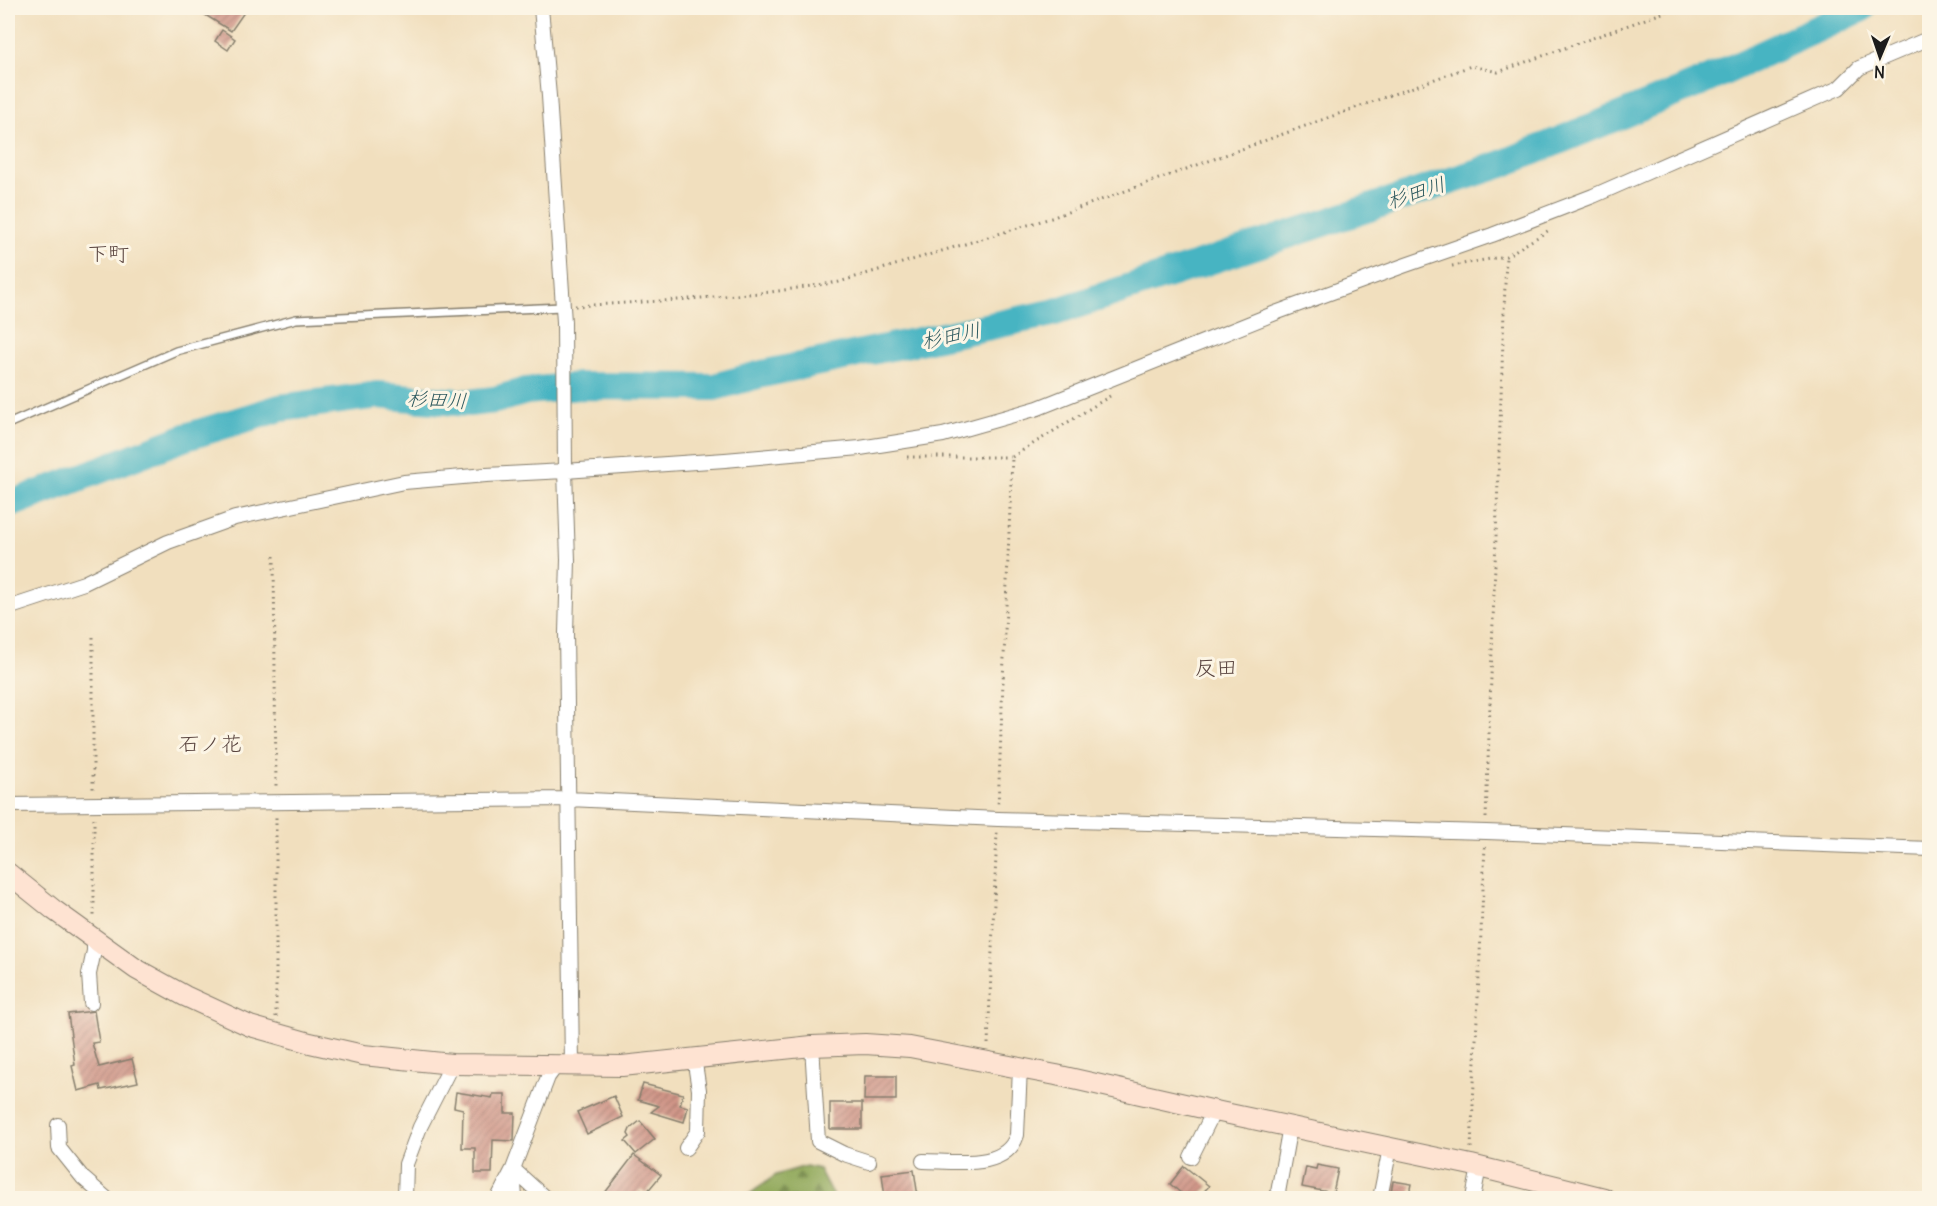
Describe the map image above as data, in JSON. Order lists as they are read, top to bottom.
{
  "districts": ["下町", "反田", "石ノ花"],
  "water": ["杉田川"],
  "north": "bottom"
}
